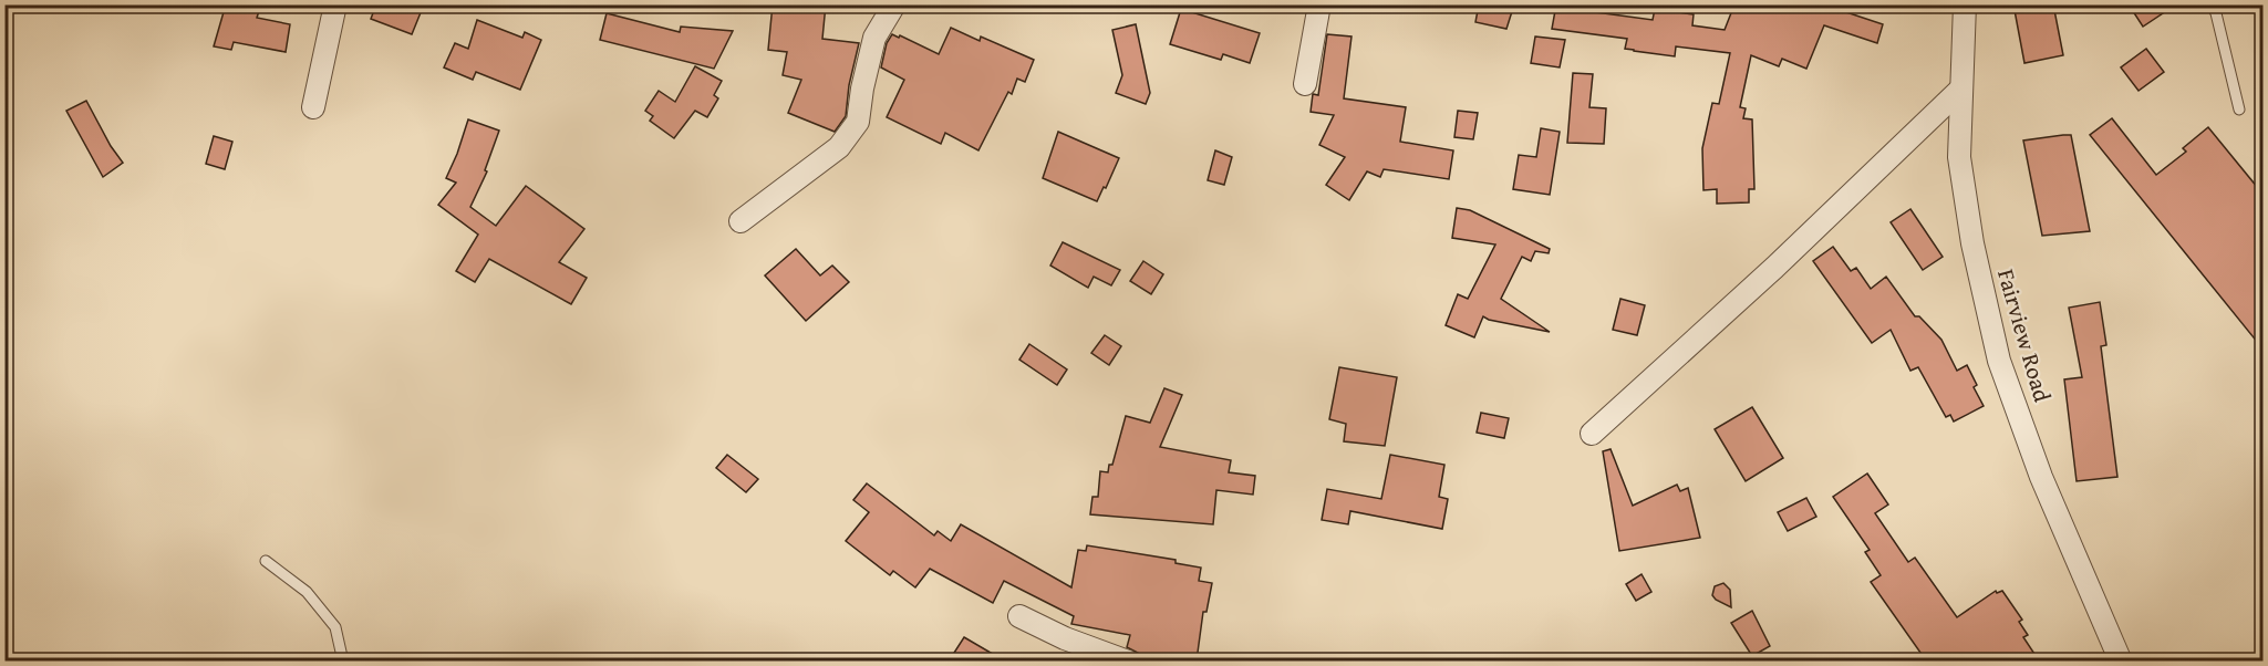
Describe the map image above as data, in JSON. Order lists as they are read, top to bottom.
{
  "streets": {
    "street": ["Fairview Road"]
  }
}
